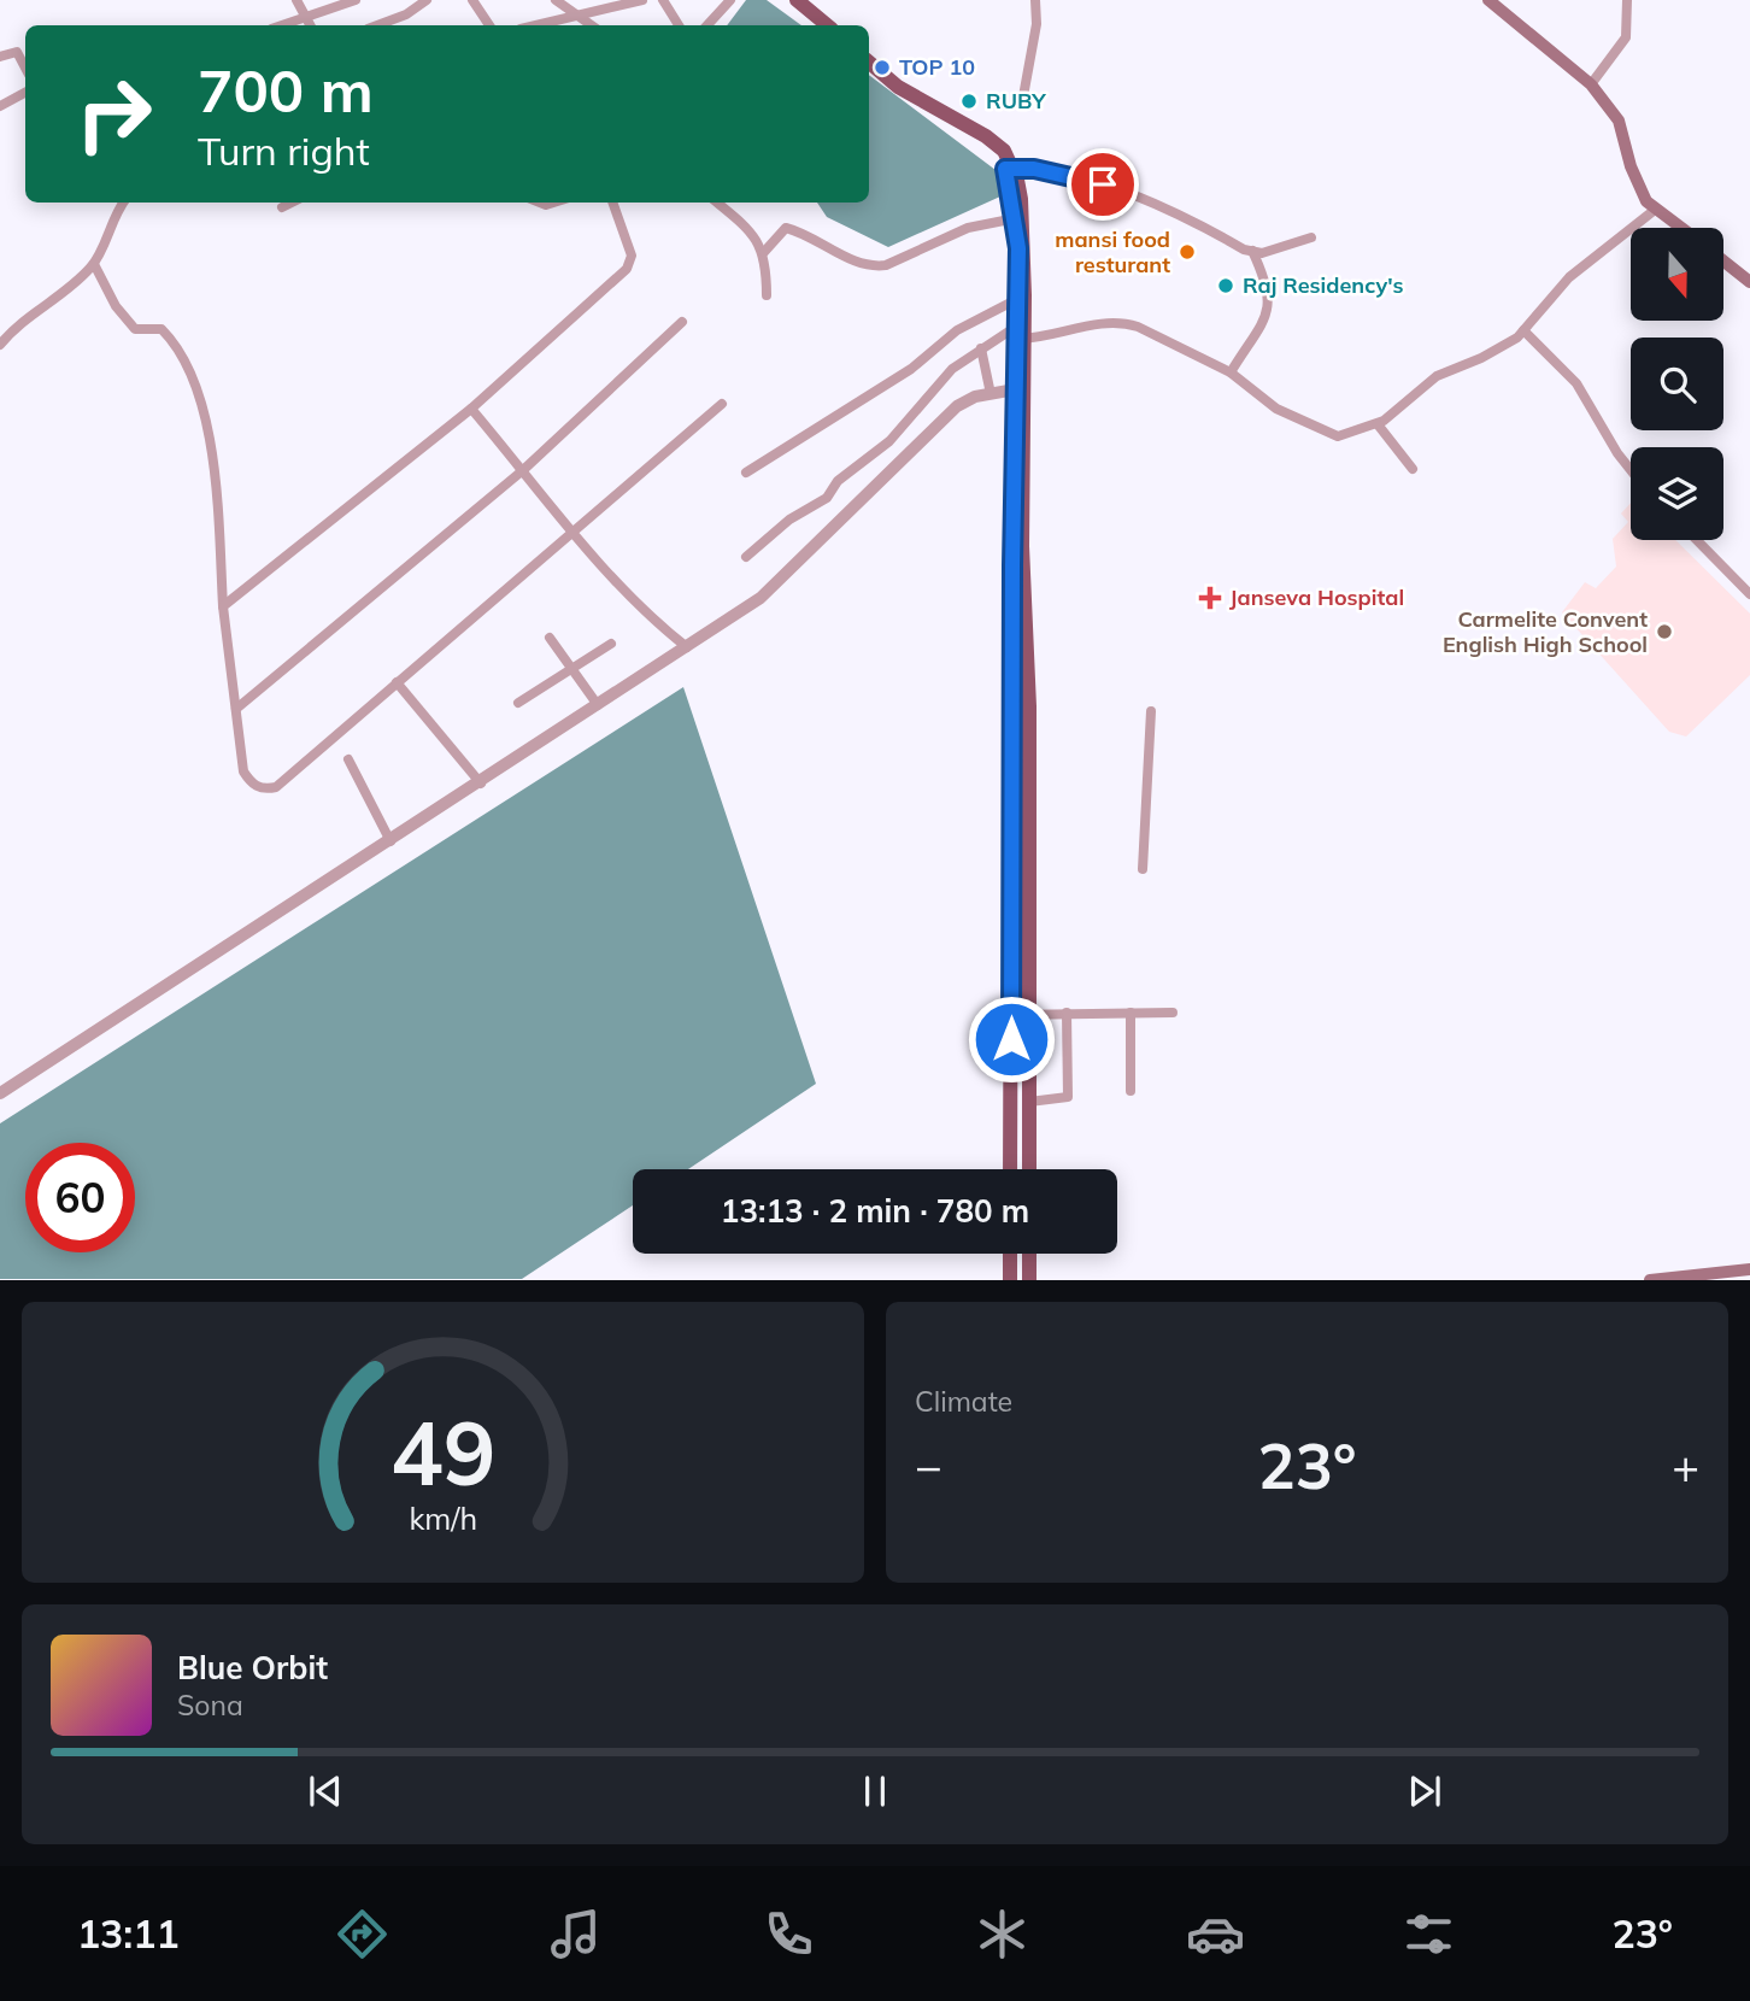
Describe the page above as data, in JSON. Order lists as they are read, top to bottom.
{
  "places": {
    "other": [
      "TOP 10",
      "RUBY",
      "mansi food resturant",
      "Raj Residency's",
      "Carmelite Convent English High School"
    ],
    "health": ["Janseva Hospital"]
  },
  "north": "bottom",
  "page": {
    "turn": ["700 m", "Turn right"],
    "limit": "60",
    "trip": "13:13 · 2 min · 780 m",
    "tile": "Climate",
    "heat": ["−", "23°", "+"],
    "song": ["Blue Orbit", "Sona"],
    "tabs": ["13:11", "23°"],
    "gauge": ["49", "km/h"]
  }
}
